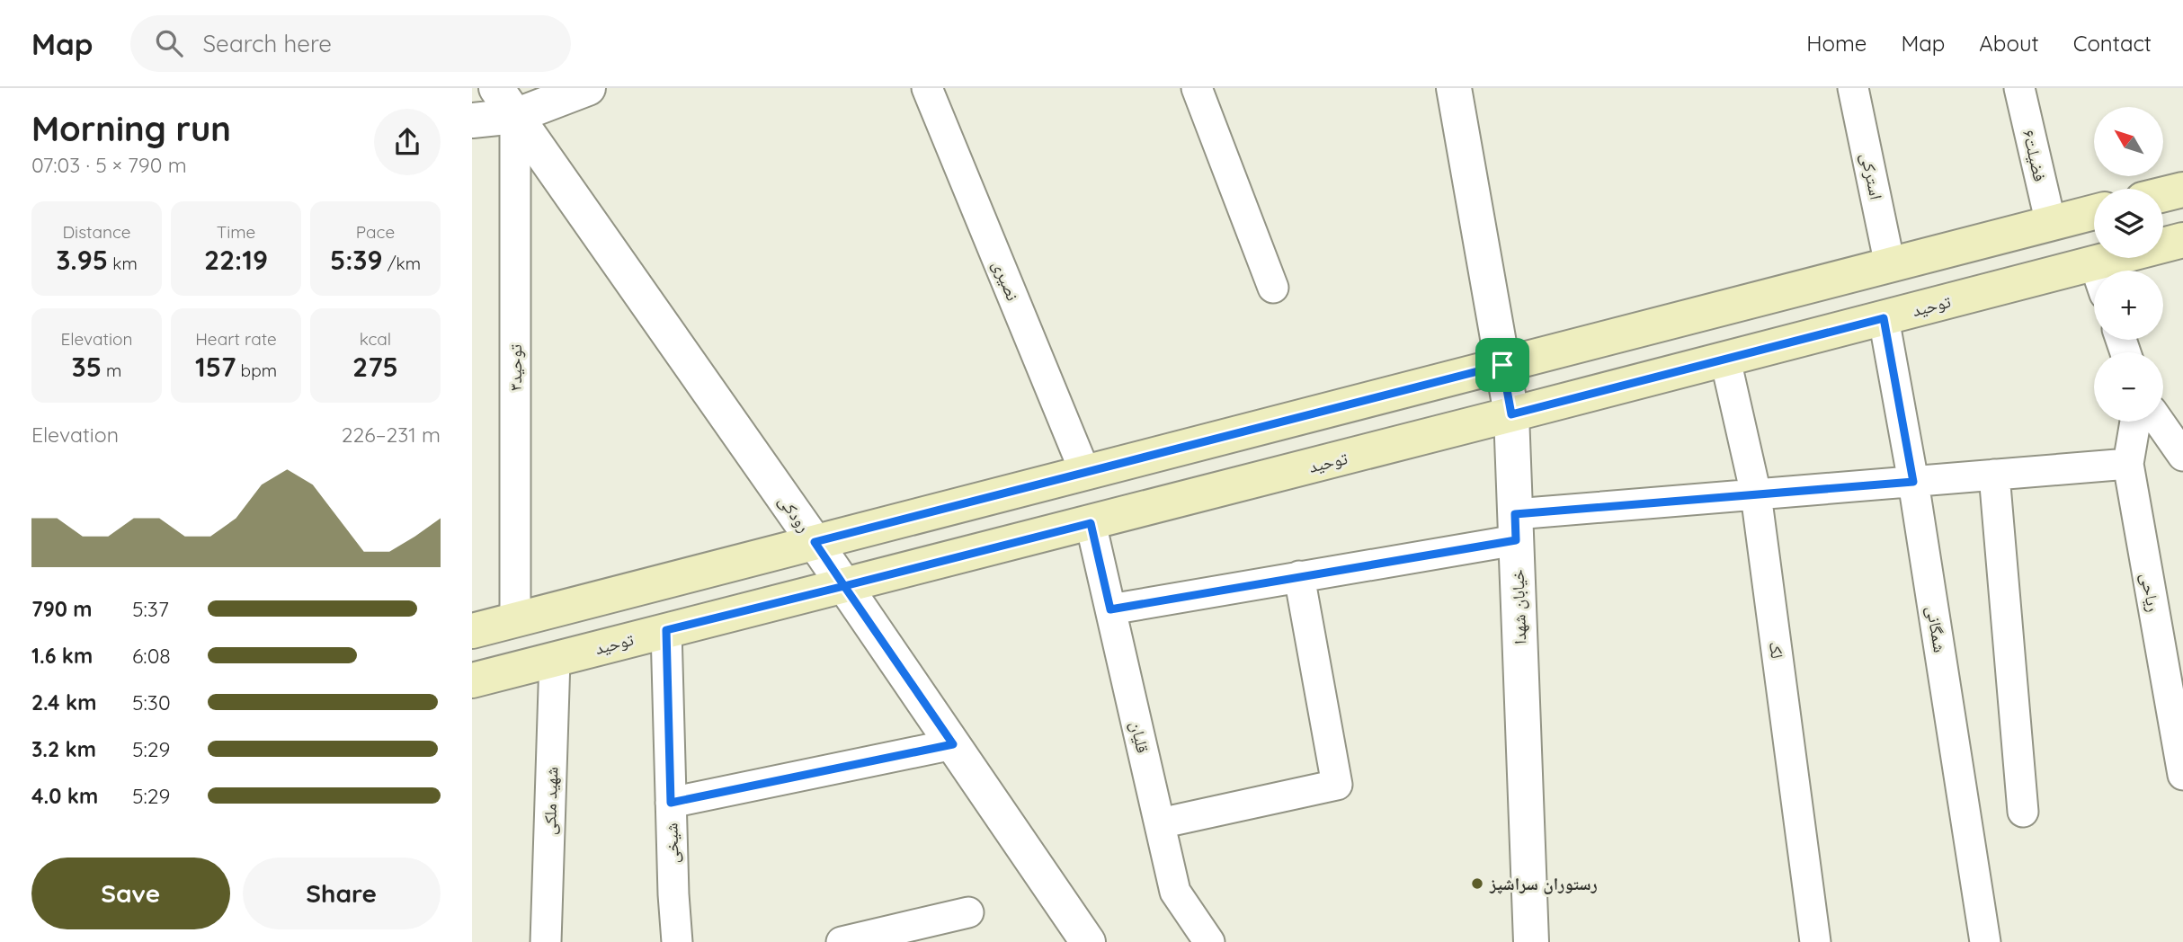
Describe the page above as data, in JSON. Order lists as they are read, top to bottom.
{
  "streets": {
    "main road": ["توحید"],
    "street": [
      "فضیلت۶",
      "استرکی",
      "نصیری",
      "توحید۳",
      "رودکی",
      "ریاحی",
      "خیابان شهدا",
      "شمگانی",
      "لک",
      "قلیان",
      "شهید ملکی",
      "شیخی"
    ]
  },
  "crossings": [
    ["توحید", "رودکی"],
    ["توحید", "خیابان شهدا"],
    ["توحید", "شمگانی"],
    ["توحید", "لک"],
    ["توحید", "قلیان"],
    ["توحید", "شهید ملکی"],
    ["توحید", "شیخی"],
    ["توحید۳", "رودکی"]
  ],
  "places": ["رستوران سراشپز"],
  "north": "top left",
  "page": {
    "header": "Map",
    "search": "Search here",
    "nav": [
      "Home",
      "Map",
      "About",
      "Contact"
    ],
    "heading": ["Morning run", "07:03 · 5 × 790 m"],
    "map_buttons": ["+", "−"],
    "stats": [
      ["Distance", "3.95 km"],
      ["Time", "22:19"],
      ["Pace", "5:39 /km"],
      ["Elevation", "35 m"],
      ["Heart rate", "157 bpm"],
      ["kcal", "275"]
    ],
    "chart": ["Elevation", "226–231 m"],
    "list": [
      {
        "name": "790 m",
        "note": "5:37"
      },
      {
        "name": "1.6 km",
        "note": "6:08"
      },
      {
        "name": "2.4 km",
        "note": "5:30"
      },
      {
        "name": "3.2 km",
        "note": "5:29"
      },
      {
        "name": "4.0 km",
        "note": "5:29"
      }
    ],
    "buttons": ["Save", "Share"]
  }
}
